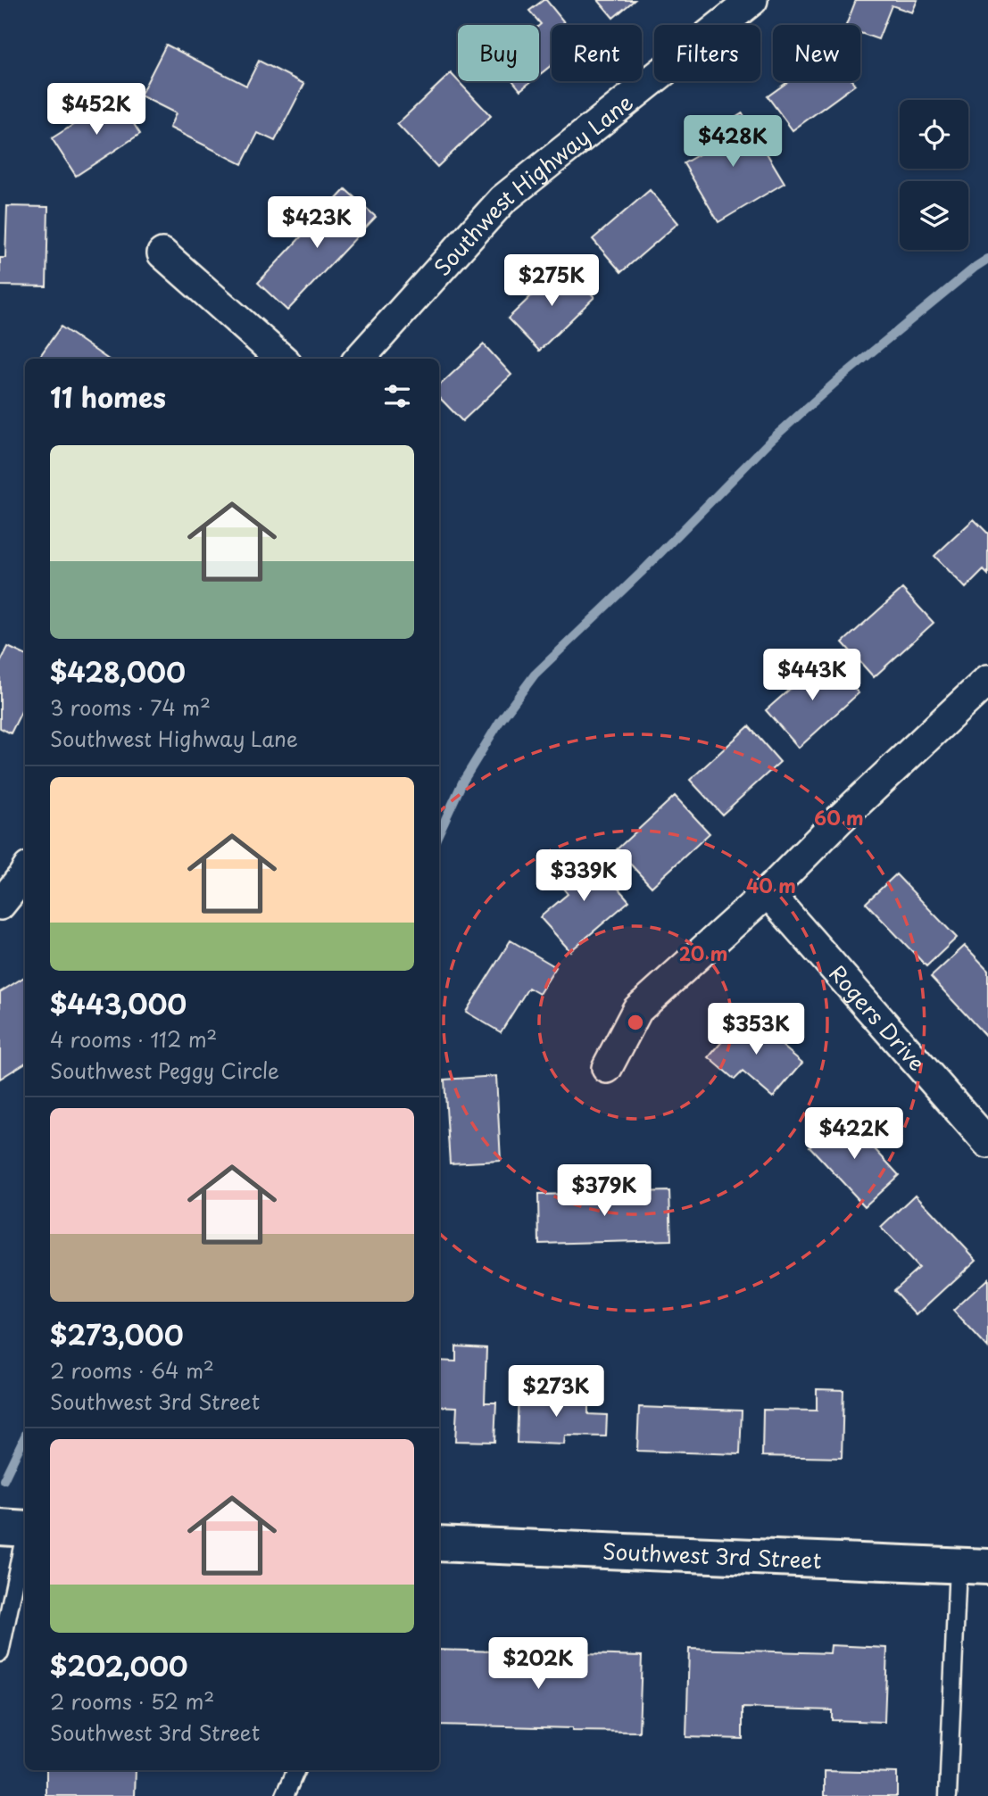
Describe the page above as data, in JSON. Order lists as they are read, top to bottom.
{
  "streets": {
    "main road": ["Southwest 3rd Street"],
    "street": ["Southwest Highway Lane", "Rogers Drive"]
  },
  "page": {
    "chip": [
      "Buy",
      "Rent",
      "Filters",
      "New"
    ],
    "price": [
      "$452K",
      "$428K",
      "$423K",
      "$275K",
      "$443K",
      "$339K",
      "$353K",
      "$422K",
      "$379K",
      "$273K",
      "$202K"
    ],
    "heading": "11 homes",
    "list": [
      {
        "name": "$428,000",
        "note": "3 rooms · 74 m² · Southwest Highway Lane"
      },
      {
        "name": "$443,000",
        "note": "4 rooms · 112 m² · Southwest Peggy Circle"
      },
      {
        "name": "$273,000",
        "note": "2 rooms · 64 m² · Southwest 3rd Street"
      },
      {
        "name": "$202,000",
        "note": "2 rooms · 52 m² · Southwest 3rd Street"
      }
    ]
  },
  "rings": ["60 m", "40 m", "20 m"]
}
